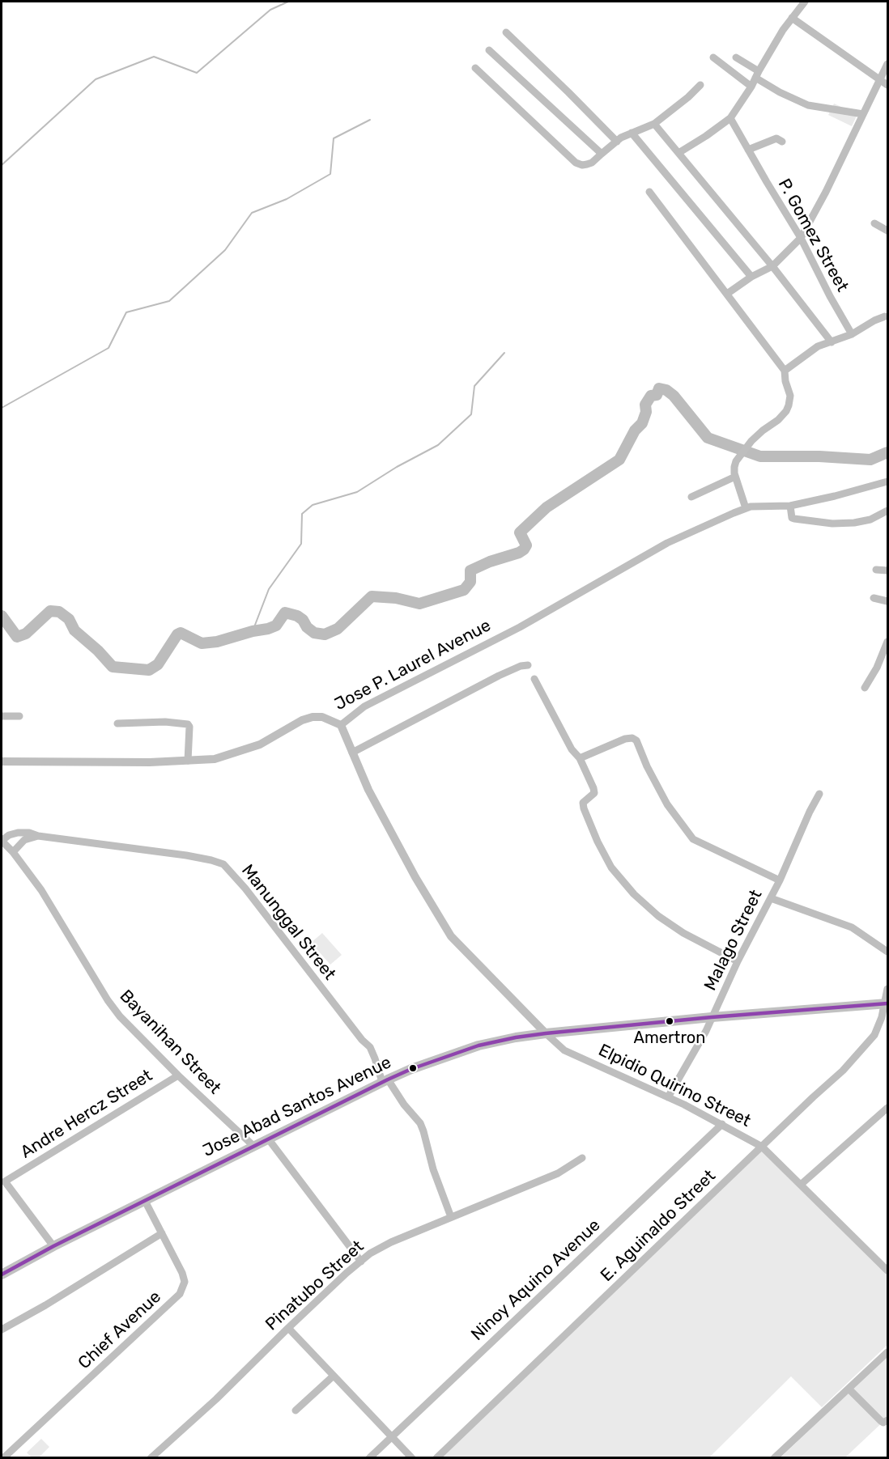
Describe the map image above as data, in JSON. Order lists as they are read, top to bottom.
{
  "streets": {
    "main road": ["Jose Abad Santos Avenue"],
    "street": [
      "P. Gomez Street",
      "Jose P. Laurel Avenue",
      "Manunggal Street",
      "Malago Street",
      "Bayanihan Street",
      "Elpidio Quirino Street",
      "Andre Hercz Street",
      "E. Aguinaldo Street",
      "Ninoy Aquino Avenue",
      "Pinatubo Street",
      "Chief Avenue"
    ]
  },
  "crossings": [
    ["Jose P. Laurel Avenue", "Elpidio Quirino Street"],
    ["Manunggal Street", "Jose Abad Santos Avenue"],
    ["Manunggal Street", "Pinatubo Street"],
    ["Malago Street", "Elpidio Quirino Street"],
    ["Malago Street", "Jose Abad Santos Avenue"],
    ["Bayanihan Street", "Jose Abad Santos Avenue"],
    ["Bayanihan Street", "Andre Hercz Street"],
    ["Elpidio Quirino Street", "Jose Abad Santos Avenue"],
    ["Elpidio Quirino Street", "E. Aguinaldo Street"],
    ["Elpidio Quirino Street", "Ninoy Aquino Avenue"],
    ["Jose Abad Santos Avenue", "Andre Hercz Street"],
    ["Jose Abad Santos Avenue", "E. Aguinaldo Street"],
    ["Jose Abad Santos Avenue", "Chief Avenue"]
  ],
  "places": ["Amertron"]
}
